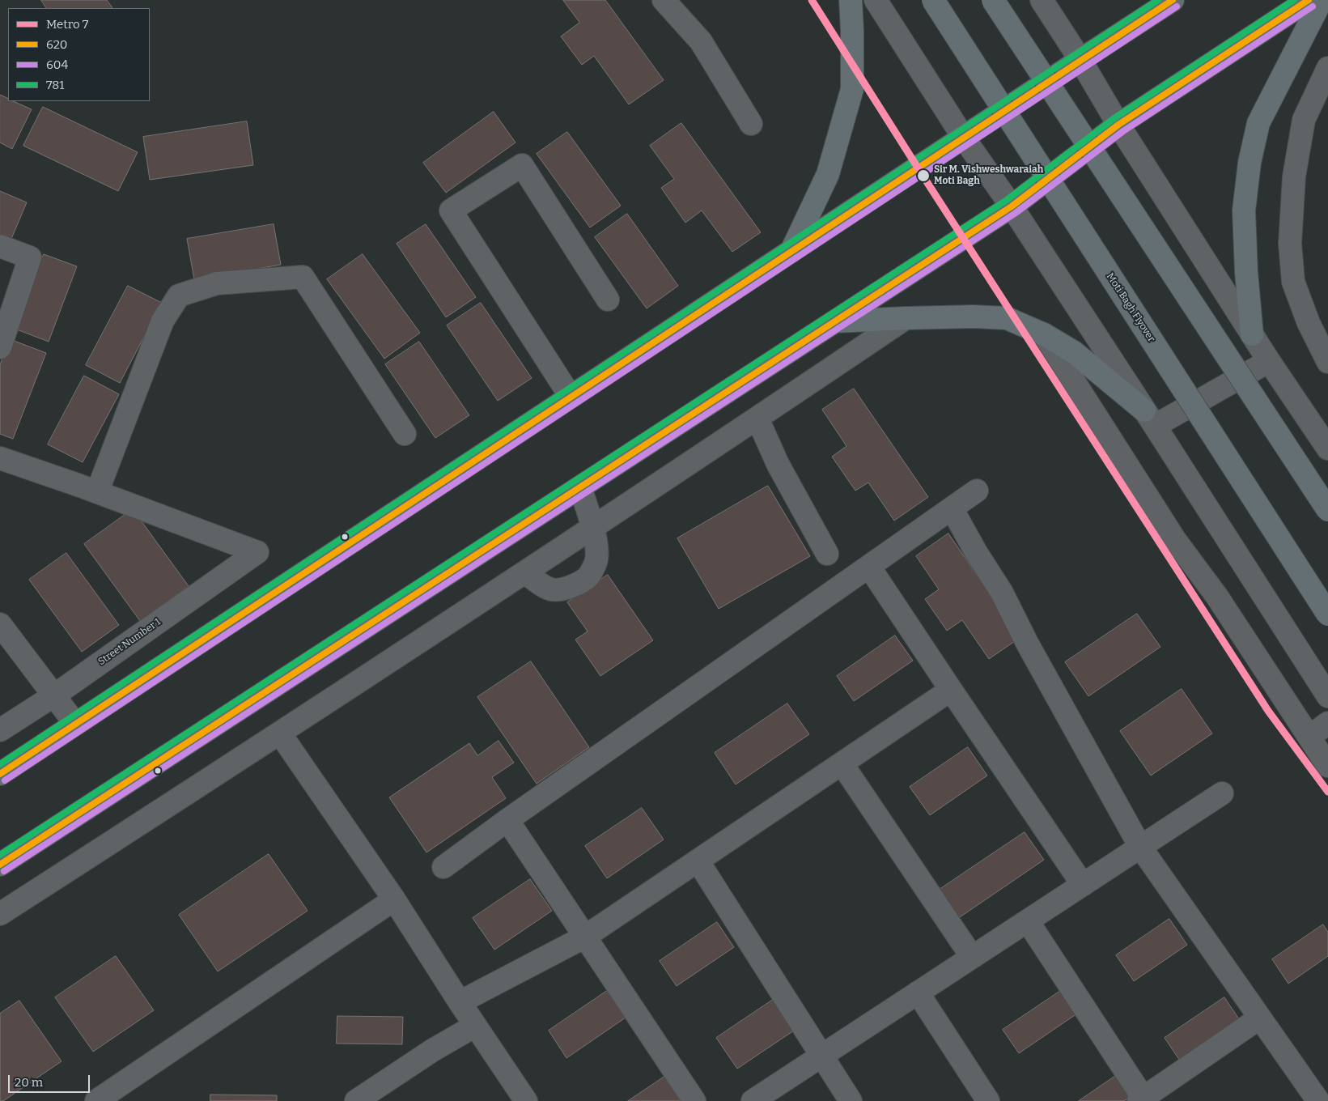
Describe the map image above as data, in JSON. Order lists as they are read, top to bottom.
{
  "streets": {
    "main road": ["Moti Bagh Flyover"],
    "street": ["Street Number 1"]
  },
  "places": ["Sir M. Vishweshwaraiah Moti Bagh"],
  "lines": [
    "metro line 7",
    "transit line 620",
    "transit line 781",
    "transit line 604"
  ],
  "legend": [
    "Metro 7",
    "620",
    "604",
    "781"
  ],
  "scale_bar": "20 m"
}
